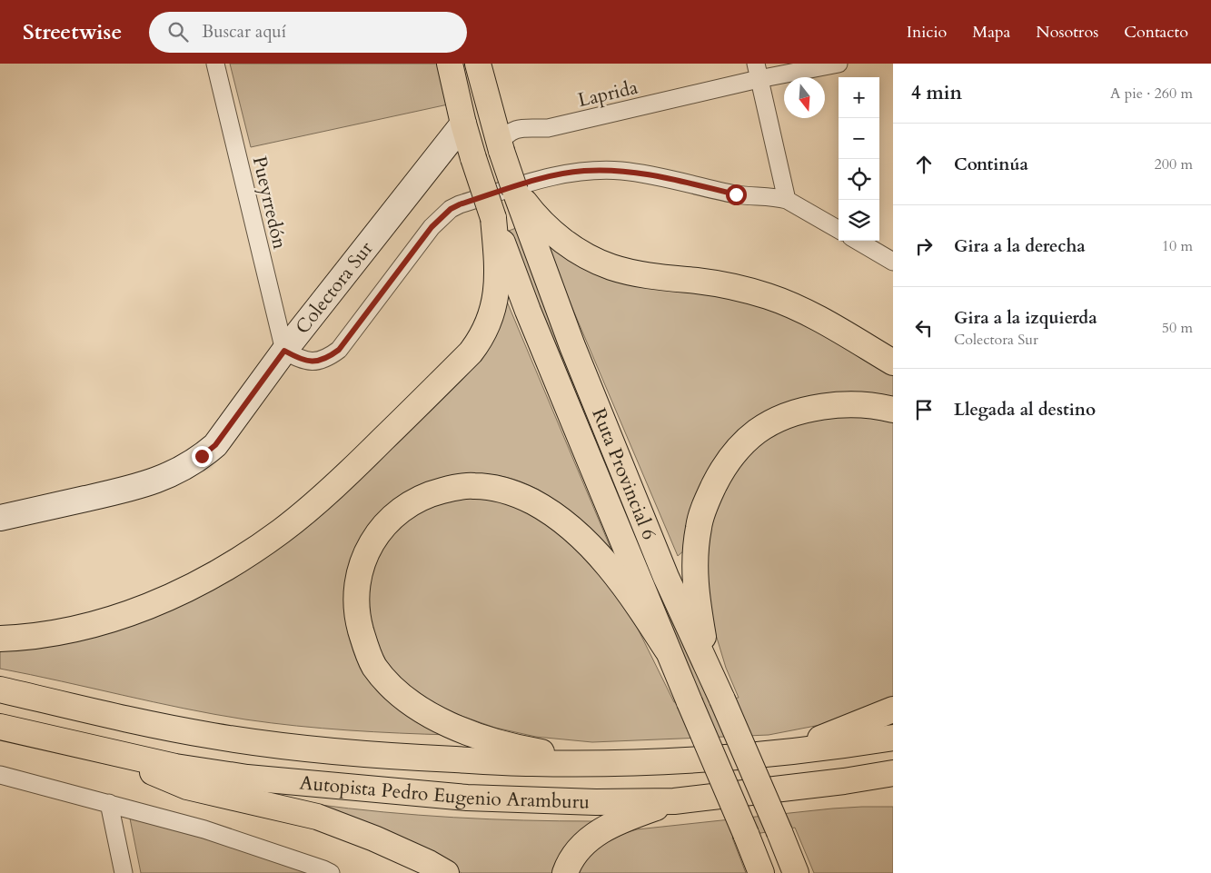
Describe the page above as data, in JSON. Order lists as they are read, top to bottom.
{
  "streets": {
    "highway": ["Ruta Provincial 6", "Autopista Pedro Eugenio Aramburu"],
    "street": ["Laprida", "Pueyrredón", "Colectora Sur"]
  },
  "crossings": [
    ["Pueyrredón", "Colectora Sur"],
    ["Colectora Sur", "Ruta Provincial 6"]
  ],
  "north": "bottom",
  "page": {
    "header": "Streetwise",
    "search": "Buscar aquí",
    "nav": [
      "Inicio",
      "Mapa",
      "Nosotros",
      "Contacto"
    ],
    "heading": ["4 min", "A pie · 260 m"],
    "map_buttons": ["+", "−"],
    "list": [
      ["Continúa", "200 m"],
      ["Gira a la derecha", "10 m"],
      ["Gira a la izquierda", "Colectora Sur", "50 m"],
      "Llegada al destino"
    ]
  }
}
